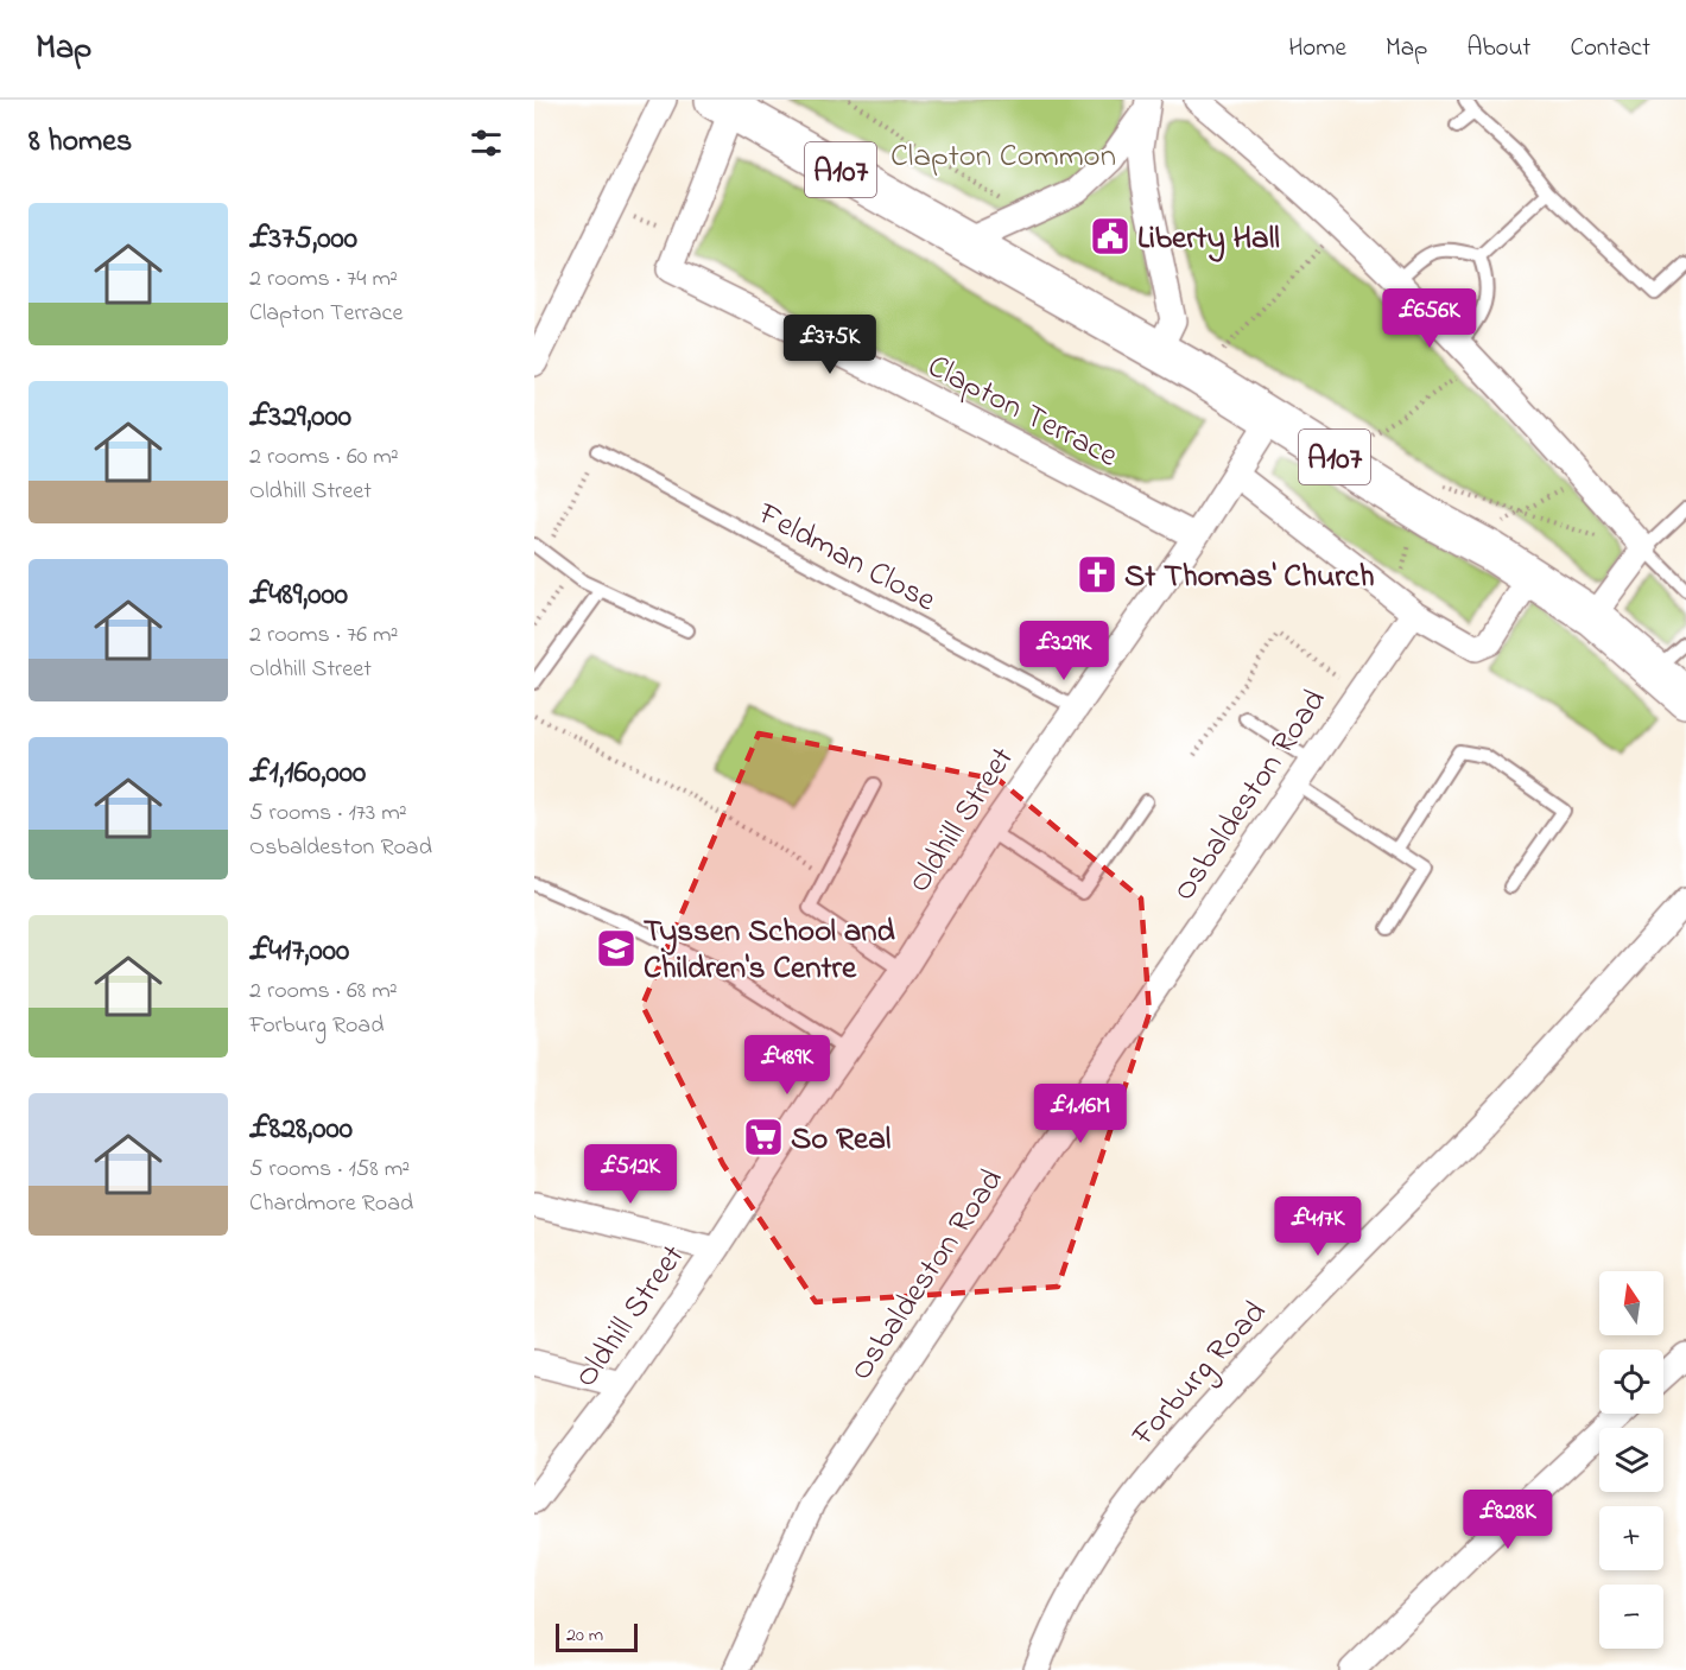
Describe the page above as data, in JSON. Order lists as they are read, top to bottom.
{
  "streets": {
    "highway": ["A107"],
    "street": [
      "Clapton Terrace",
      "Osbaldeston Road",
      "Oldhill Street",
      "Forburg Road"
    ],
    "lane": ["Feldman Close"]
  },
  "crossings": [
    ["A107", "Clapton Terrace"],
    ["A107", "Oldhill Street"],
    ["Clapton Terrace", "Oldhill Street"],
    ["Feldman Close", "Oldhill Street"]
  ],
  "parks": ["Clapton Common"],
  "places": {
    "public building": ["Liberty Hall"],
    "church": ["St Thomas' Church"],
    "school or university": ["Tyssen School and Children's Centre"],
    "supermarket": ["So Real"]
  },
  "scale_bar": "20 m",
  "north": "top",
  "page": {
    "header": "Map",
    "nav": [
      "Home",
      "Map",
      "About",
      "Contact"
    ],
    "heading": "8 homes",
    "list": [
      {
        "name": "£375,000",
        "note": "2 rooms · 74 m² · Clapton Terrace"
      },
      {
        "name": "£329,000",
        "note": "2 rooms · 60 m² · Oldhill Street"
      },
      {
        "name": "£489,000",
        "note": "2 rooms · 76 m² · Oldhill Street"
      },
      {
        "name": "£1,160,000",
        "note": "5 rooms · 173 m² · Osbaldeston Road"
      },
      {
        "name": "£417,000",
        "note": "2 rooms · 68 m² · Forburg Road"
      },
      {
        "name": "£828,000",
        "note": "5 rooms · 158 m² · Chardmore Road"
      }
    ],
    "price": [
      "£656K",
      "£375K",
      "£329K",
      "£489K",
      "£1.16M",
      "£512K",
      "£417K",
      "£828K"
    ],
    "map_buttons": ["+", "−"],
    "scale": "20 m"
  }
}
